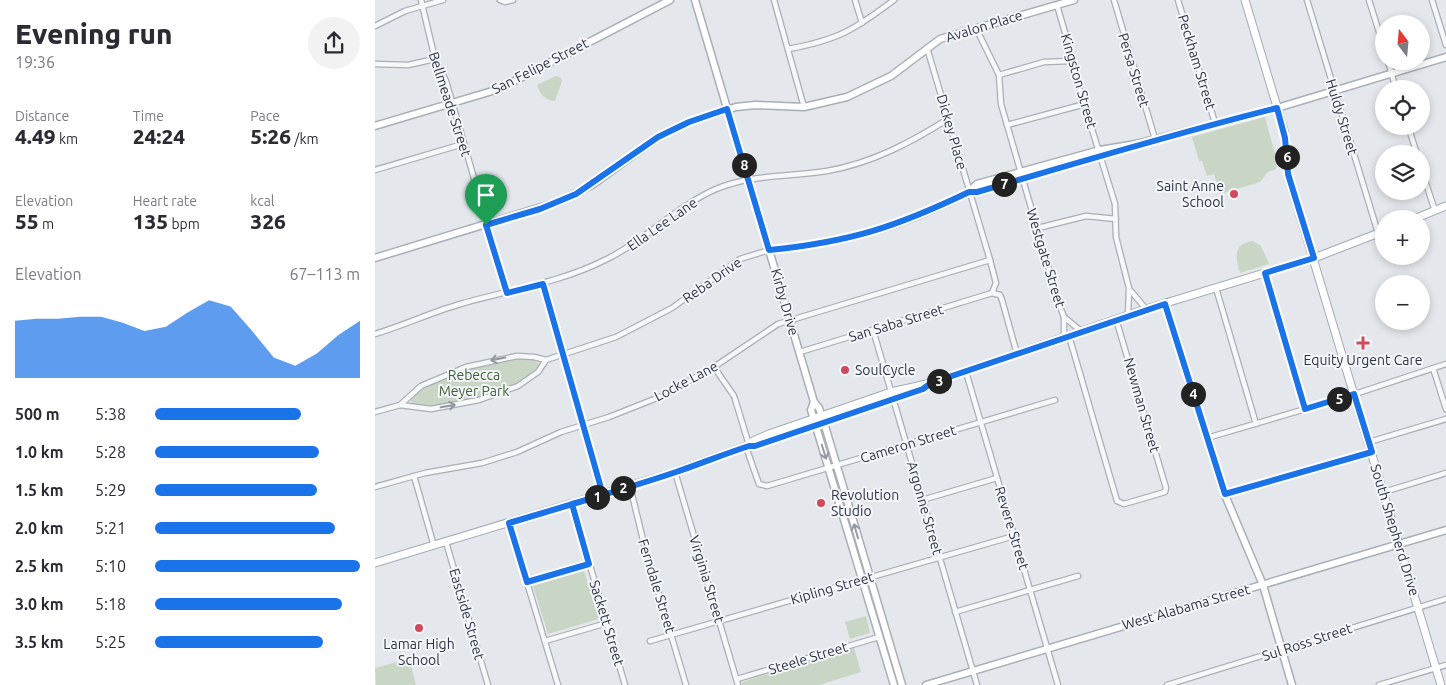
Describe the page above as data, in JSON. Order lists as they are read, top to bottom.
{
  "streets": {
    "main road": ["South Shepherd Drive"],
    "street": [
      "Avalon Place",
      "Peckham Street",
      "San Felipe Street",
      "Persa Street",
      "Kingston Street",
      "Bellmeade Street",
      "Huldy Street",
      "Dickey Place",
      "Ella Lee Lane",
      "Westgate Street",
      "Reba Drive",
      "Kirby Drive",
      "San Saba Street",
      "Locke Lane",
      "Newman Street",
      "Cameron Street",
      "Argonne Street",
      "Revere Street",
      "Virginia Street",
      "Ferndale Street",
      "Kipling Street",
      "West Alabama Street",
      "Eastside Street",
      "Sackett Street",
      "Sul Ross Street",
      "Steele Street"
    ]
  },
  "crossings": [
    ["Avalon Place", "Kingston Street"],
    ["Avalon Place", "Bellmeade Street"],
    ["Avalon Place", "Dickey Place"],
    ["Avalon Place", "Westgate Street"],
    ["Avalon Place", "Kirby Drive"],
    ["San Felipe Street", "Bellmeade Street"],
    ["Kingston Street", "Reba Drive"],
    ["Bellmeade Street", "Ella Lee Lane"],
    ["Dickey Place", "Ella Lee Lane"],
    ["Dickey Place", "Reba Drive"],
    ["Dickey Place", "San Saba Street"],
    ["Dickey Place", "Locke Lane"],
    ["Ella Lee Lane", "Kirby Drive"],
    ["Westgate Street", "Reba Drive"],
    ["Westgate Street", "Newman Street"],
    ["Reba Drive", "Kirby Drive"],
    ["Kirby Drive", "San Saba Street"],
    ["Kirby Drive", "Locke Lane"],
    ["Kirby Drive", "Cameron Street"],
    ["Kirby Drive", "Kipling Street"],
    ["Kirby Drive", "Steele Street"],
    ["San Saba Street", "Argonne Street"],
    ["Cameron Street", "Argonne Street"],
    ["Cameron Street", "Revere Street"],
    ["Argonne Street", "Kipling Street"],
    ["Argonne Street", "West Alabama Street"],
    ["Revere Street", "Kipling Street"],
    ["Revere Street", "West Alabama Street"],
    ["South Shepherd Drive", "West Alabama Street"],
    ["South Shepherd Drive", "Sul Ross Street"],
    ["Virginia Street", "Kipling Street"],
    ["Virginia Street", "Steele Street"],
    ["Ferndale Street", "Kipling Street"]
  ],
  "parks": ["Rebecca Meyer Park"],
  "places": {
    "other": [
      "Saint Anne School",
      "SoulCycle",
      "Revolution Studio",
      "Lamar High School"
    ],
    "health": ["Equity Urgent Care"]
  },
  "north": "top",
  "page": {
    "heading": ["Evening run", "19:36"],
    "map_buttons": ["+", "−"],
    "stats": [
      ["Distance", "4.49 km"],
      ["Time", "24:24"],
      ["Pace", "5:26 /km"],
      ["Elevation", "55 m"],
      ["Heart rate", "135 bpm"],
      ["kcal", "326"]
    ],
    "pins": [
      "6",
      "8",
      "7",
      "3",
      "4",
      "5",
      "2",
      "1"
    ],
    "chart": ["Elevation", "67–113 m"],
    "list": [
      {
        "name": "500 m",
        "note": "5:38"
      },
      {
        "name": "1.0 km",
        "note": "5:28"
      },
      {
        "name": "1.5 km",
        "note": "5:29"
      },
      {
        "name": "2.0 km",
        "note": "5:21"
      },
      {
        "name": "2.5 km",
        "note": "5:10"
      },
      {
        "name": "3.0 km",
        "note": "5:18"
      },
      {
        "name": "3.5 km",
        "note": "5:25"
      }
    ]
  }
}
